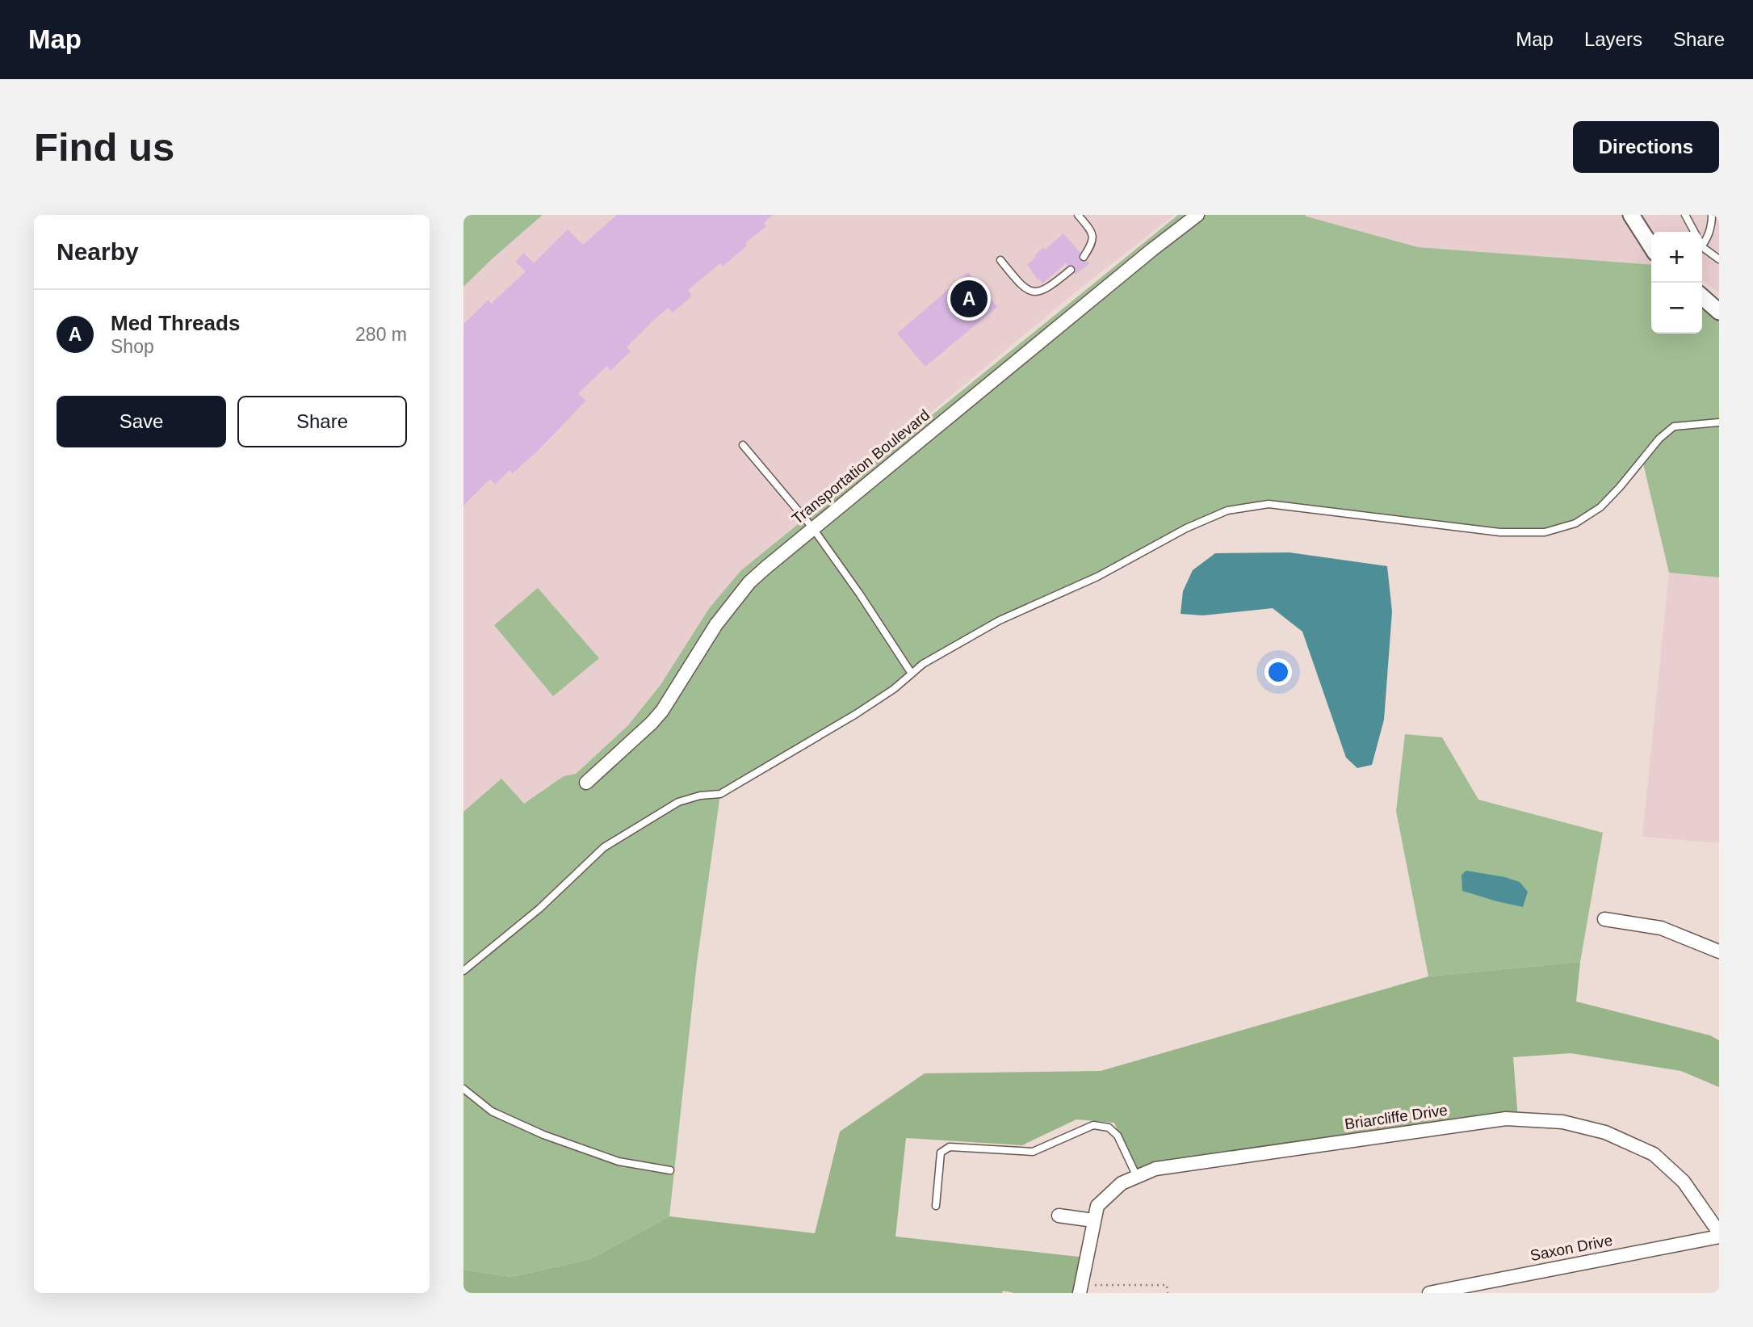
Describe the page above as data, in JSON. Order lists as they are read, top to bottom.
{
  "streets": {
    "street": ["Transportation Boulevard", "Briarcliffe Drive", "Saxon Drive"]
  },
  "crossings": [
    ["Briarcliffe Drive", "Saxon Drive"]
  ],
  "page": {
    "header": "Map",
    "nav": ["Map", "Layers", "Share"],
    "buttons": [
      "Directions",
      ["Save", "Share"]
    ],
    "title": "Find us",
    "heading": "Nearby",
    "map_buttons": ["+", "−"],
    "pins": "A",
    "list": [
      {
        "mark": "A",
        "name": "Med Threads",
        "note": "Shop",
        "value": "280 m"
      }
    ]
  }
}
